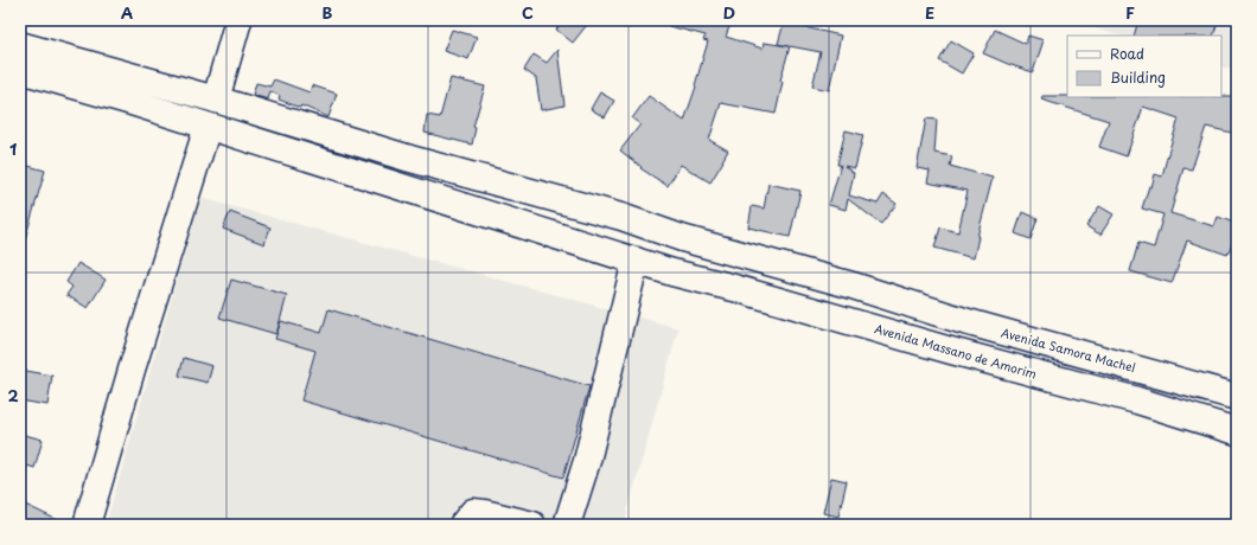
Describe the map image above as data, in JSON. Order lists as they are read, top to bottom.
{
  "streets": {
    "main road": ["Avenida Samora Machel", "Avenida Massano de Amorim"]
  },
  "legend": ["Road", "Building"],
  "grid": {
    "columns": [
      "A",
      "B",
      "C",
      "D",
      "E",
      "F"
    ],
    "rows": ["1", "2"]
  }
}
